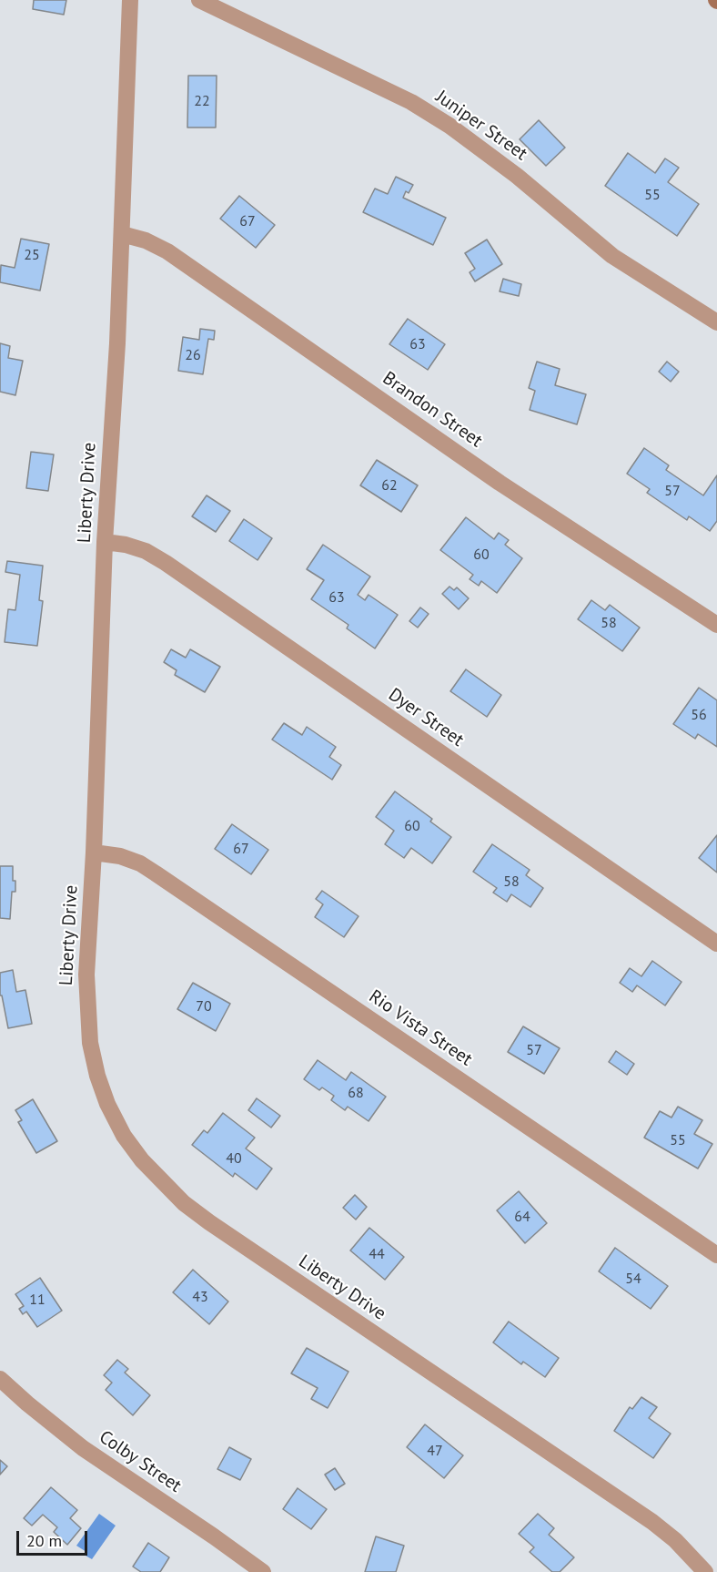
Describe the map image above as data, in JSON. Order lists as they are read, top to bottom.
{
  "streets": {
    "street": [
      "Juniper Street",
      "Brandon Street",
      "Liberty Drive",
      "Dyer Street",
      "Rio Vista Street",
      "Colby Street"
    ]
  },
  "crossings": [
    ["Brandon Street", "Liberty Drive"],
    ["Liberty Drive", "Dyer Street"],
    ["Liberty Drive", "Rio Vista Street"]
  ],
  "house_numbers": [
    "22",
    "55",
    "67",
    "25",
    "63",
    "26",
    "62",
    "57",
    "60",
    "63",
    "58",
    "56",
    "60",
    "67",
    "58",
    "70",
    "57",
    "68",
    "55",
    "40",
    "64",
    "44",
    "54",
    "43",
    "11",
    "47"
  ],
  "scale_bar": "20 m"
}
